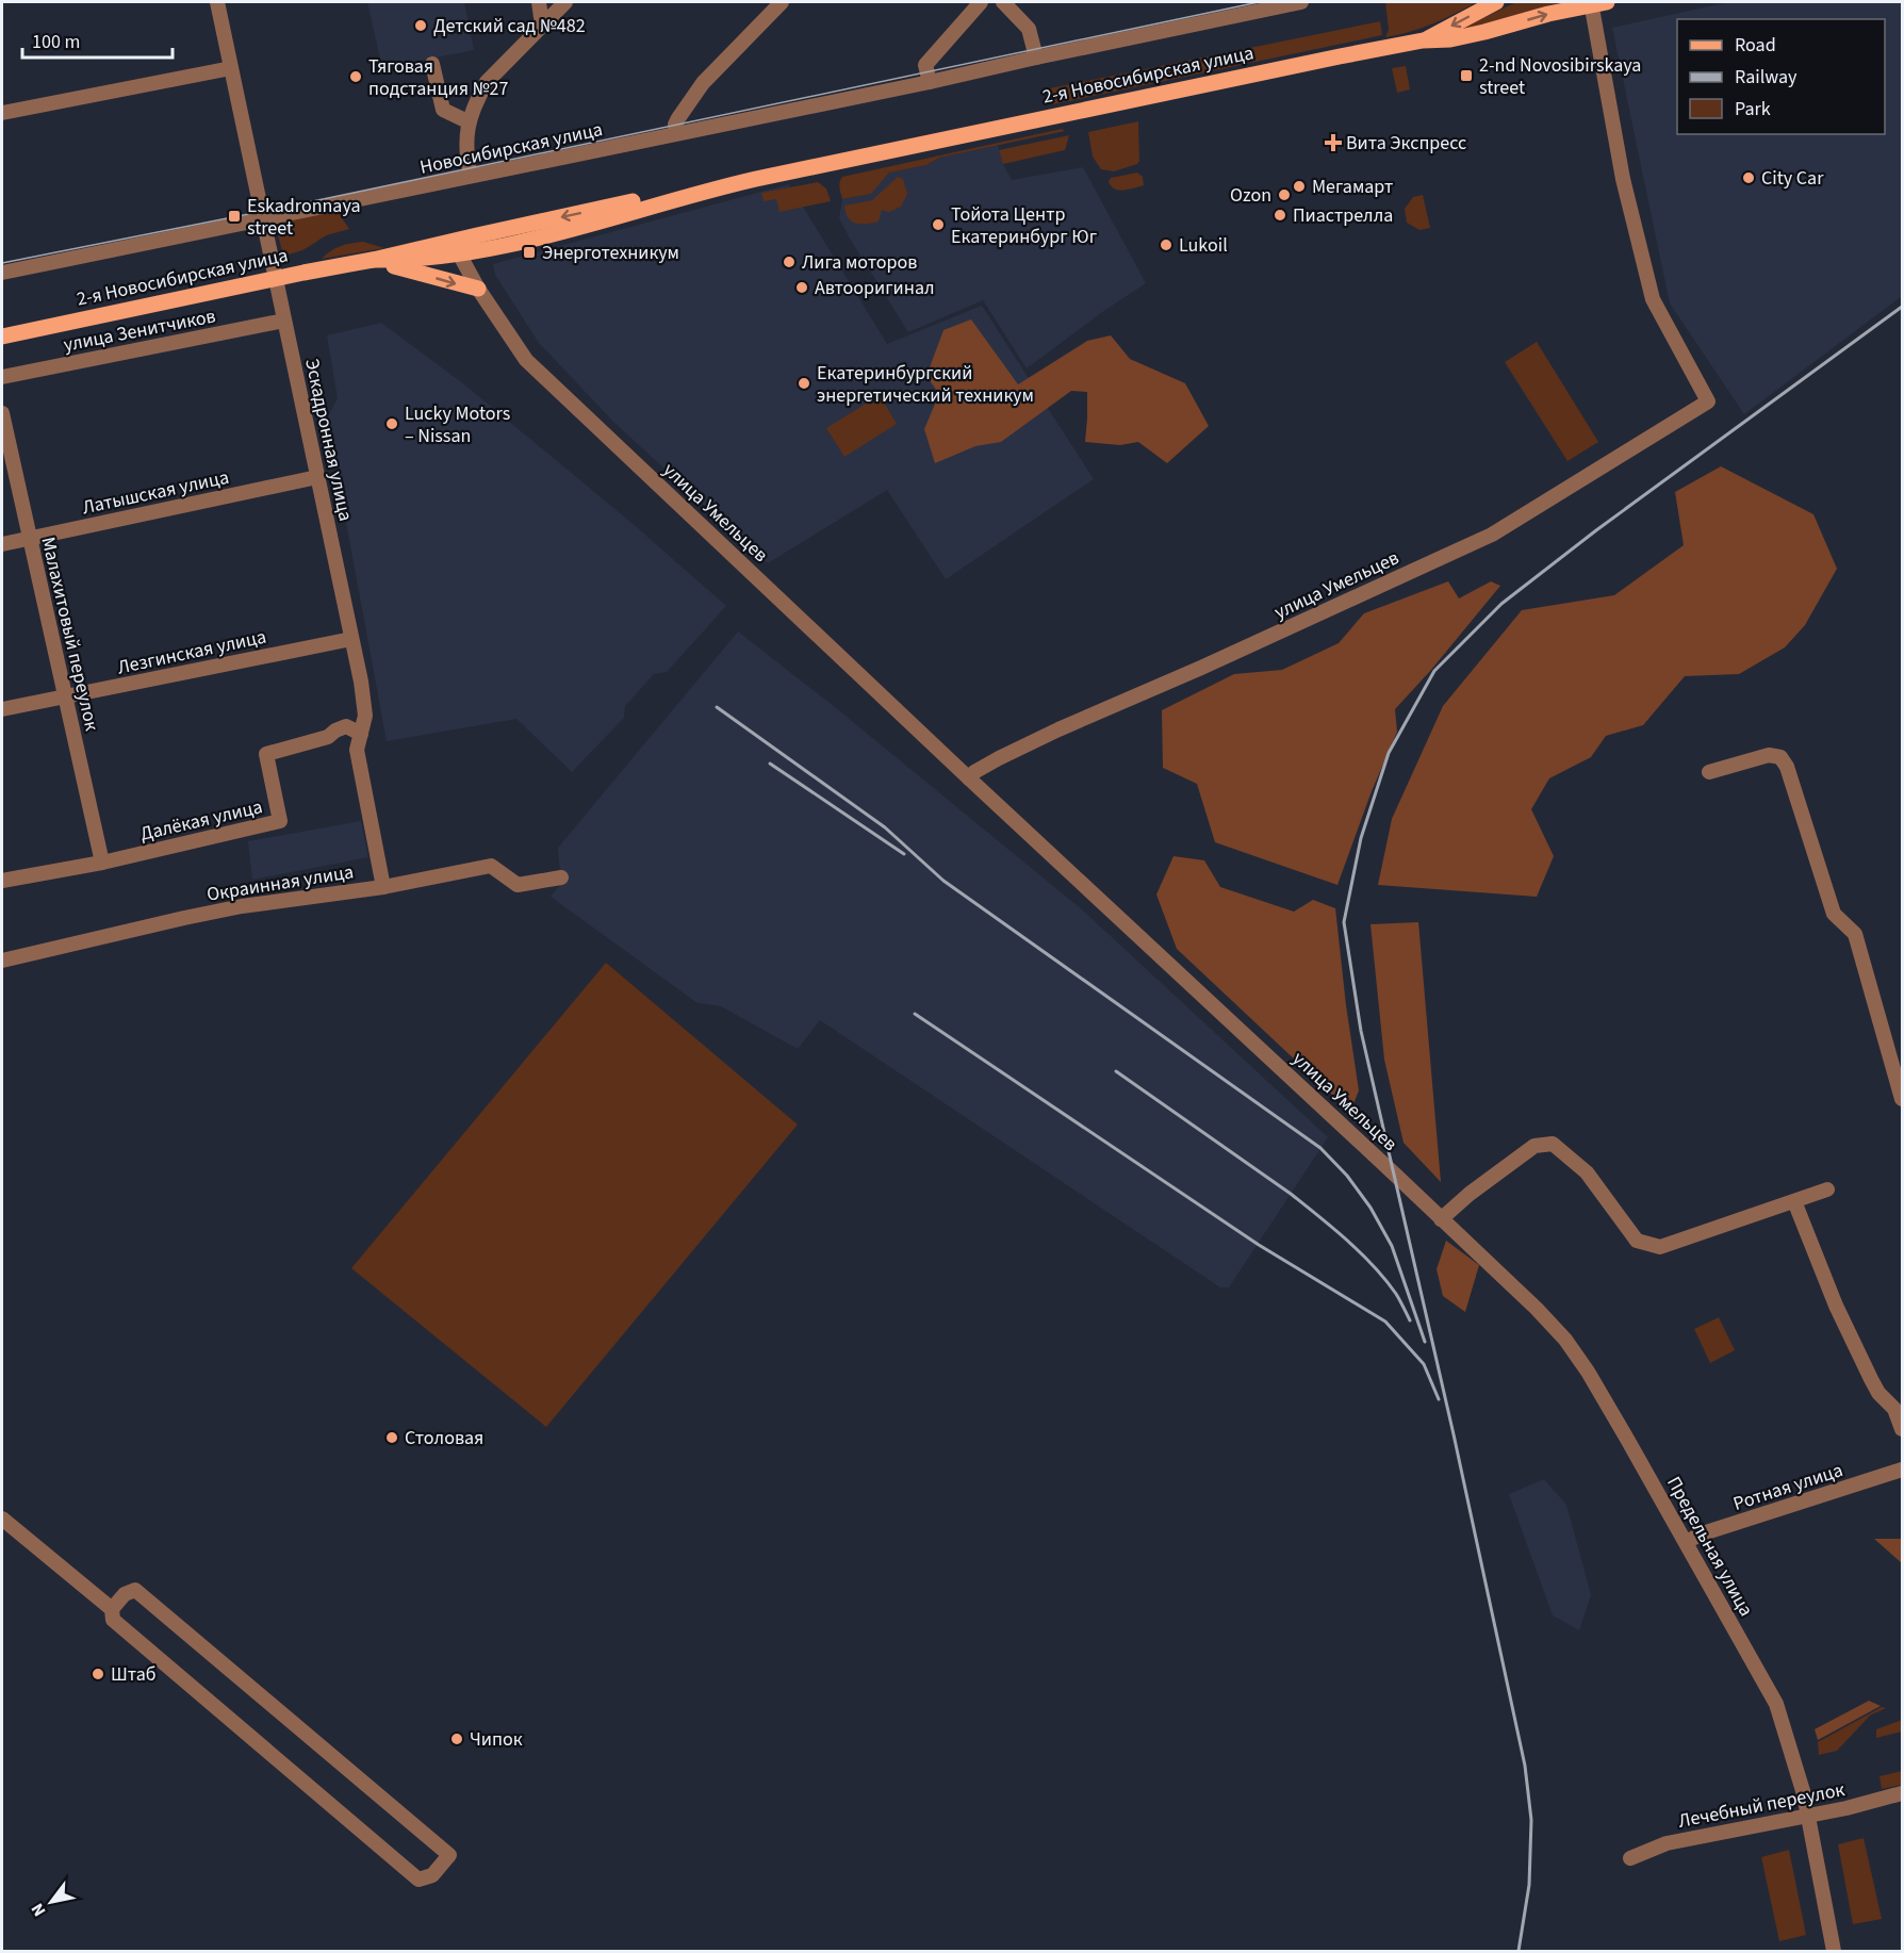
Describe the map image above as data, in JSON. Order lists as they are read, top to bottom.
{
  "streets": {
    "main road": ["2-я Новосибирская улица"],
    "street": [
      "Новосибирская улица",
      "улица Зенитчиков",
      "Эскадронная улица",
      "Латышская улица",
      "улица Умельцев",
      "Малахитовый переулок",
      "Лезгинская улица",
      "Далёкая улица",
      "Окраинная улица",
      "Ротная улица",
      "Предельная улица",
      "Лечебный переулок"
    ]
  },
  "crossings": [
    ["2-я Новосибирская улица", "Эскадронная улица"],
    ["2-я Новосибирская улица", "улица Умельцев"],
    ["Новосибирская улица", "Эскадронная улица"],
    ["улица Зенитчиков", "Эскадронная улица"],
    ["Эскадронная улица", "Латышская улица"],
    ["Эскадронная улица", "Лезгинская улица"],
    ["Эскадронная улица", "Далёкая улица"],
    ["Эскадронная улица", "Окраинная улица"],
    ["Латышская улица", "Малахитовый переулок"],
    ["улица Умельцев", "Предельная улица"],
    ["Малахитовый переулок", "Лезгинская улица"],
    ["Малахитовый переулок", "Далёкая улица"],
    ["Ротная улица", "Предельная улица"],
    ["Предельная улица", "Лечебный переулок"]
  ],
  "places": {
    "other": [
      "Детский сад №482",
      "Тяговая подстанция №27",
      "City Car",
      "Мегамарт",
      "Ozon",
      "Пиастрелла",
      "Тойота Центр Екатеринбург Юг",
      "Lukoil",
      "Лига моторов",
      "Автооригинал",
      "Екатеринбургский энергетический техникум",
      "Lucky Motors – Nissan",
      "Столовая",
      "Штаб",
      "Чипок"
    ],
    "transit": ["2-nd Novosibirskaya street", "Eskadronnaya street", "Энерготехникум"],
    "health": ["Вита Экспресс"]
  },
  "legend": ["Road", "Railway", "Park"],
  "scale_bar": "100 m",
  "north": "bottom left"
}
